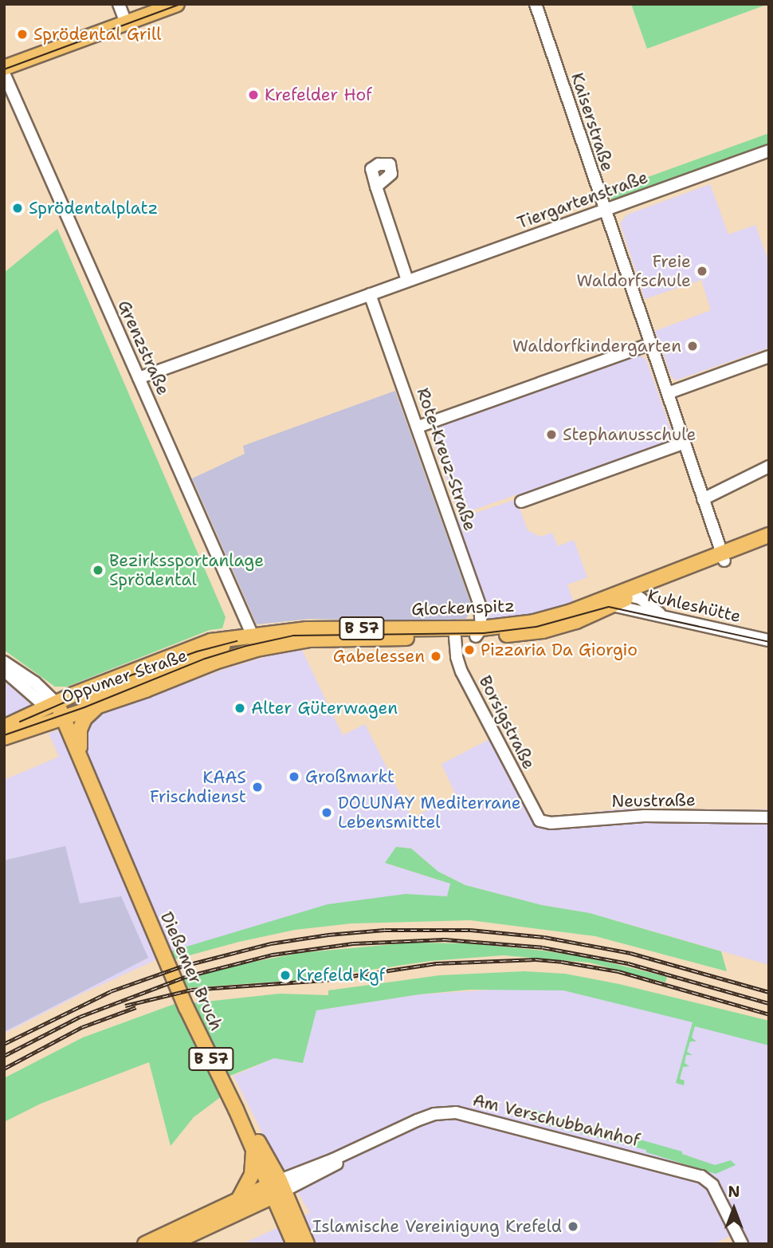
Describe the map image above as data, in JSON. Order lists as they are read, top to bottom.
{
  "streets": {
    "main road": [
      "Glockenspitz",
      "B 57",
      "Oppumer Straße",
      "Dießemer Bruch"
    ],
    "street": [
      "Kaiserstraße",
      "Tiergartenstraße",
      "Grenzstraße",
      "Rote-Kreuz-Straße",
      "Kuhleshütte",
      "Borsigstraße",
      "Neustraße",
      "Am Verschubbahnhof"
    ]
  },
  "crossings": [
    ["Kaiserstraße", "Tiergartenstraße"],
    ["Kaiserstraße", "Glockenspitz"],
    ["Tiergartenstraße", "Grenzstraße"],
    ["Tiergartenstraße", "Rote-Kreuz-Straße"],
    ["Grenzstraße", "Glockenspitz"],
    ["Grenzstraße", "B 57"],
    ["Grenzstraße", "Oppumer Straße"],
    ["Rote-Kreuz-Straße", "Glockenspitz"],
    ["Kuhleshütte", "Glockenspitz"],
    ["Glockenspitz", "B 57"],
    ["Glockenspitz", "Oppumer Straße"],
    ["Glockenspitz", "Borsigstraße"],
    ["B 57", "Oppumer Straße"],
    ["B 57", "Dießemer Bruch"],
    ["Oppumer Straße", "Dießemer Bruch"],
    ["Borsigstraße", "Neustraße"],
    ["Dießemer Bruch", "Am Verschubbahnhof"]
  ],
  "places": [
    "Sprödental Grill",
    "Krefelder Hof",
    "Sprödentalplatz",
    "Freie Waldorfschule",
    "Waldorfkindergarten",
    "Stephanusschule",
    "Bezirkssportanlage Sprödental",
    "Pizzaria Da Giorgio",
    "Gabelessen",
    "Alter Güterwagen",
    "Großmarkt",
    "KAAS Frischdienst",
    "DOLUNAY Mediterrane Lebensmittel",
    "Krefeld Kgf",
    "Islamische Vereinigung Krefeld"
  ],
  "north": "top"
}
